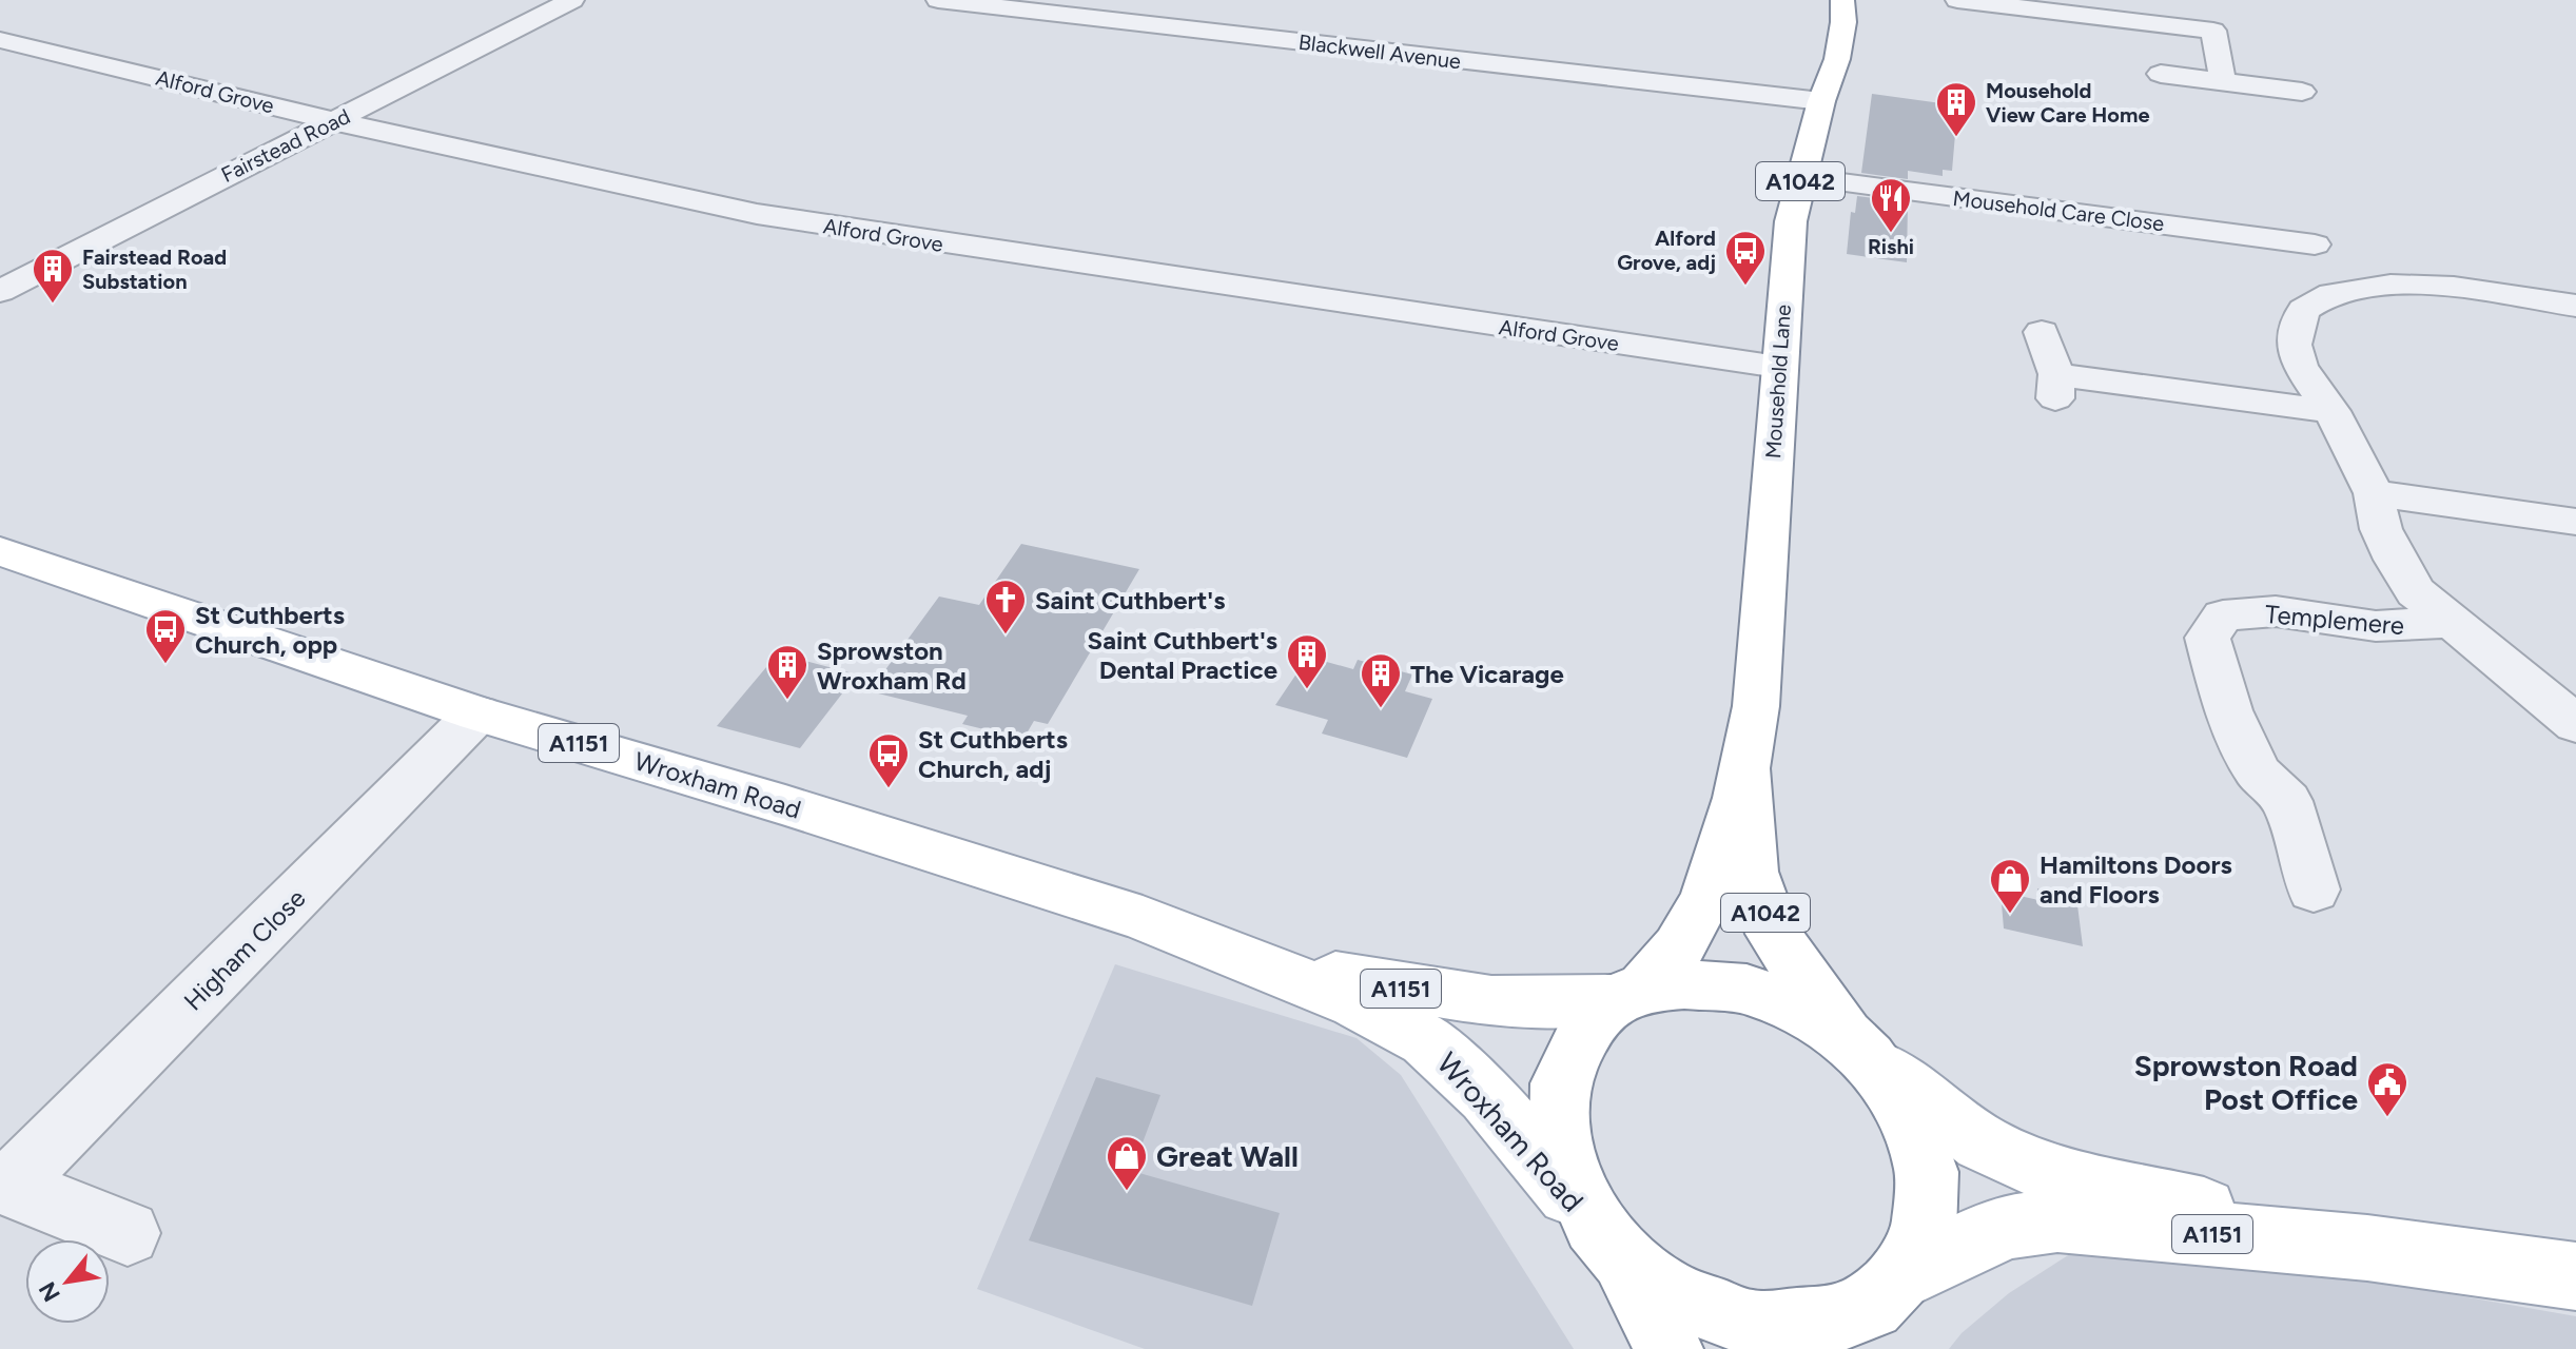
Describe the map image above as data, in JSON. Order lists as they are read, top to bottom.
{
  "streets": {
    "main road": [
      "A1042",
      "Mousehold Lane",
      "A1151",
      "Wroxham Road"
    ],
    "street": [
      "Blackwell Avenue",
      "Alford Grove",
      "Fairstead Road",
      "Mousehold Care Close",
      "Templemere",
      "Higham Close"
    ]
  },
  "crossings": [
    ["Blackwell Avenue", "Mousehold Lane"],
    ["Alford Grove", "Fairstead Road"],
    ["Alford Grove", "Mousehold Lane"],
    ["Mousehold Care Close", "Mousehold Lane"],
    ["Mousehold Lane", "A1151"],
    ["Mousehold Lane", "Wroxham Road"],
    ["Wroxham Road", "Higham Close"]
  ],
  "places": {
    "building": [
      "Mousehold View Care Home",
      "Fairstead Road Substation",
      "Saint Cuthbert's Dental Practice",
      "Sprowston Wroxham Rd",
      "The Vicarage"
    ],
    "restaurant": ["Rishi"],
    "bus stop": ["Alford Grove, adj", "St Cuthberts Church, opp", "St Cuthberts Church, adj"],
    "church": ["Saint Cuthbert's"],
    "shop": ["Hamiltons Doors and Floors", "Great Wall"],
    "public building": ["Sprowston Road Post Office"]
  },
  "north": "bottom left"
}
